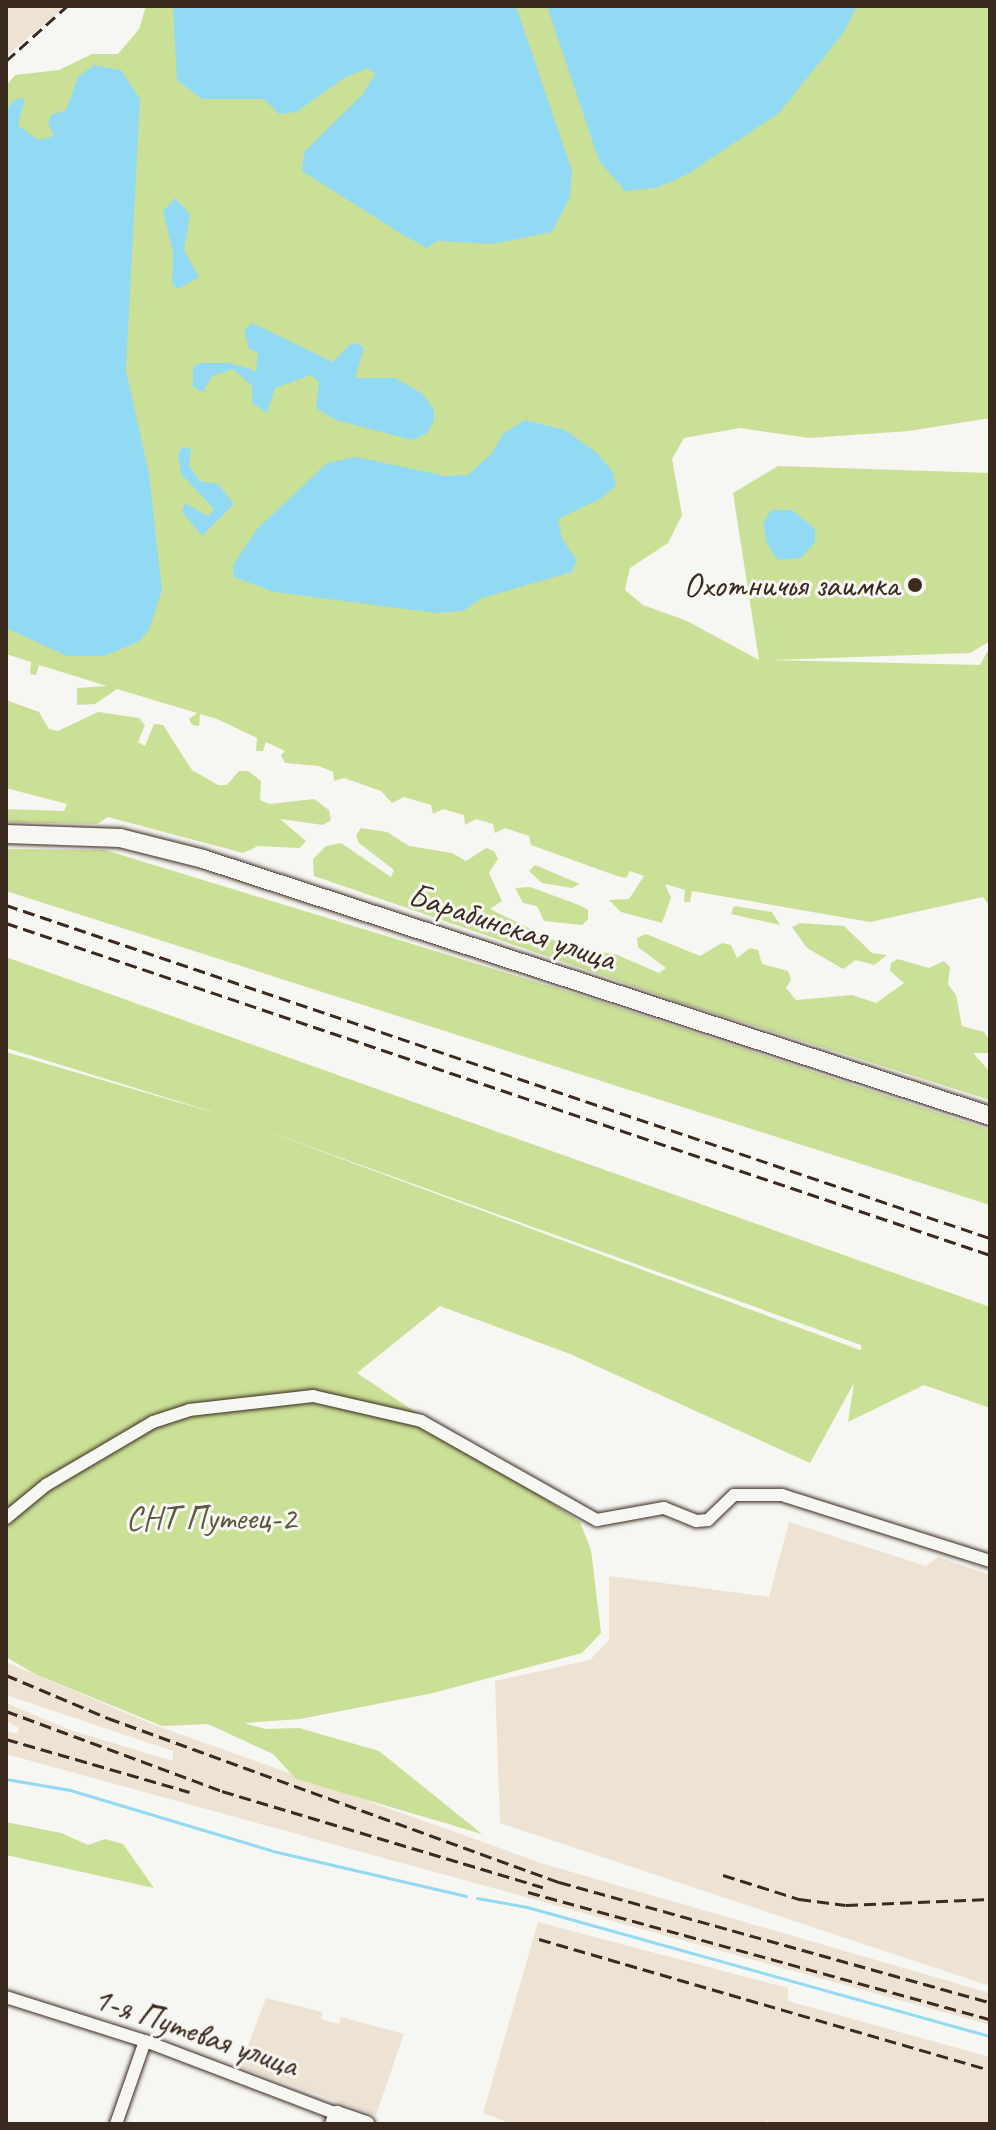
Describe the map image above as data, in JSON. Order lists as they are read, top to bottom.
{
  "streets": {
    "main road": ["Барабинская улица"],
    "street": ["1-я Путевая улица"]
  },
  "parks": ["СНТ Путеец-2"],
  "places": ["Охотничья заимка"]
}
